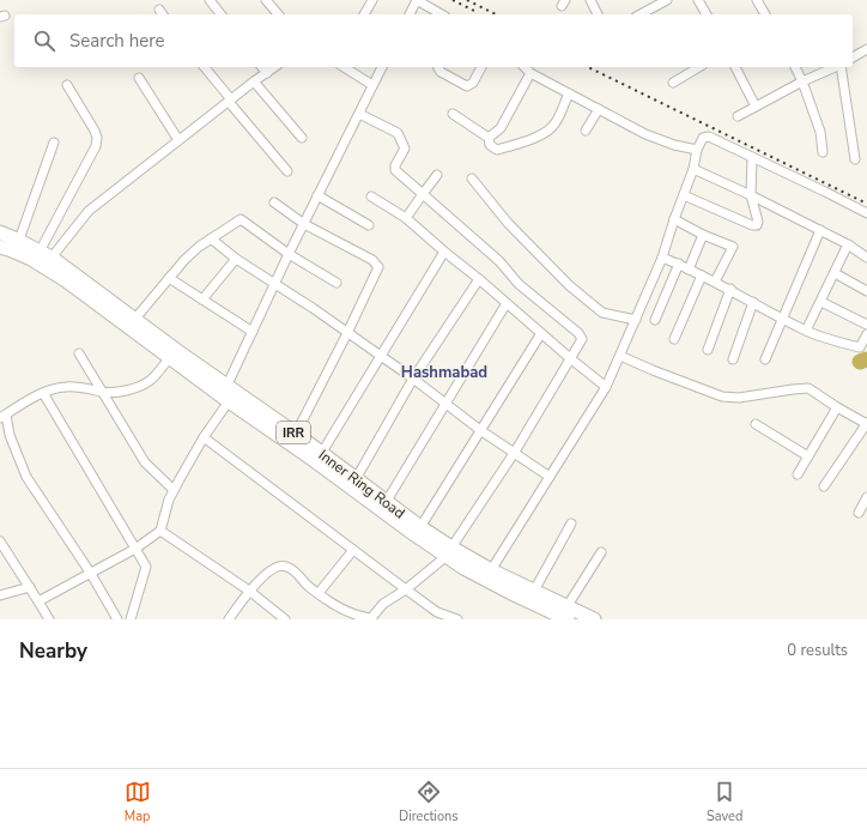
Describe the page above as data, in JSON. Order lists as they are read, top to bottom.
{
  "streets": {
    "highway": ["IRR", "Inner Ring Road"]
  },
  "districts": ["Hashmabad"],
  "page": {
    "search": "Search here",
    "heading": ["Nearby", "0 results"],
    "nav": ["Map", "Directions", "Saved"]
  }
}
